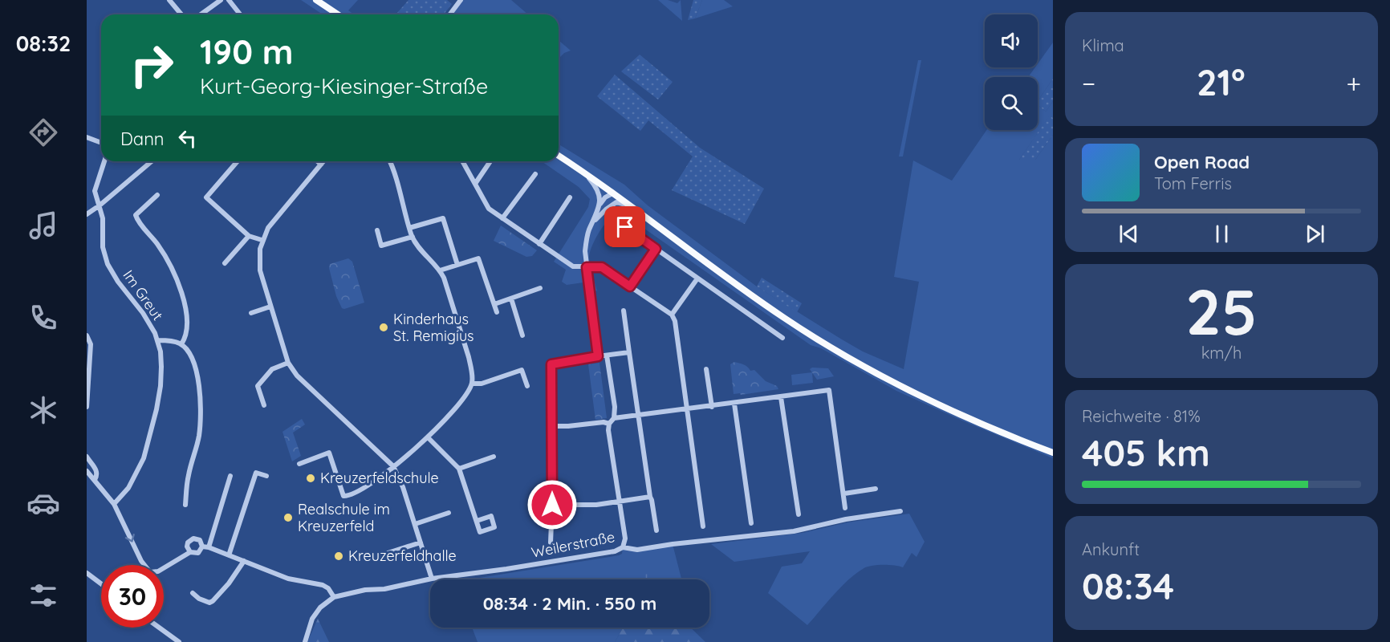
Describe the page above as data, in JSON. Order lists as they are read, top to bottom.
{
  "streets": {
    "street": ["Im Greut", "Weilerstraße"]
  },
  "places": [
    "Kinderhaus St. Remigius",
    "Kreuzerfeldschule",
    "Realschule im Kreuzerfeld",
    "Kreuzerfeldhalle"
  ],
  "page": {
    "tabs": "08:32",
    "tile": [
      "Klima",
      ["25", "km/h"],
      ["Reichweite · 81%", "405 km"],
      ["Ankunft", "08:34"]
    ],
    "turn": ["190 m", "Kurt-Georg-Kiesinger-Straße"],
    "heat": ["−", "21°", "+"],
    "then": "Dann",
    "song": ["Open Road", "Tom Ferris"],
    "limit": "30",
    "trip": "08:34 · 2 Min. · 550 m"
  }
}
